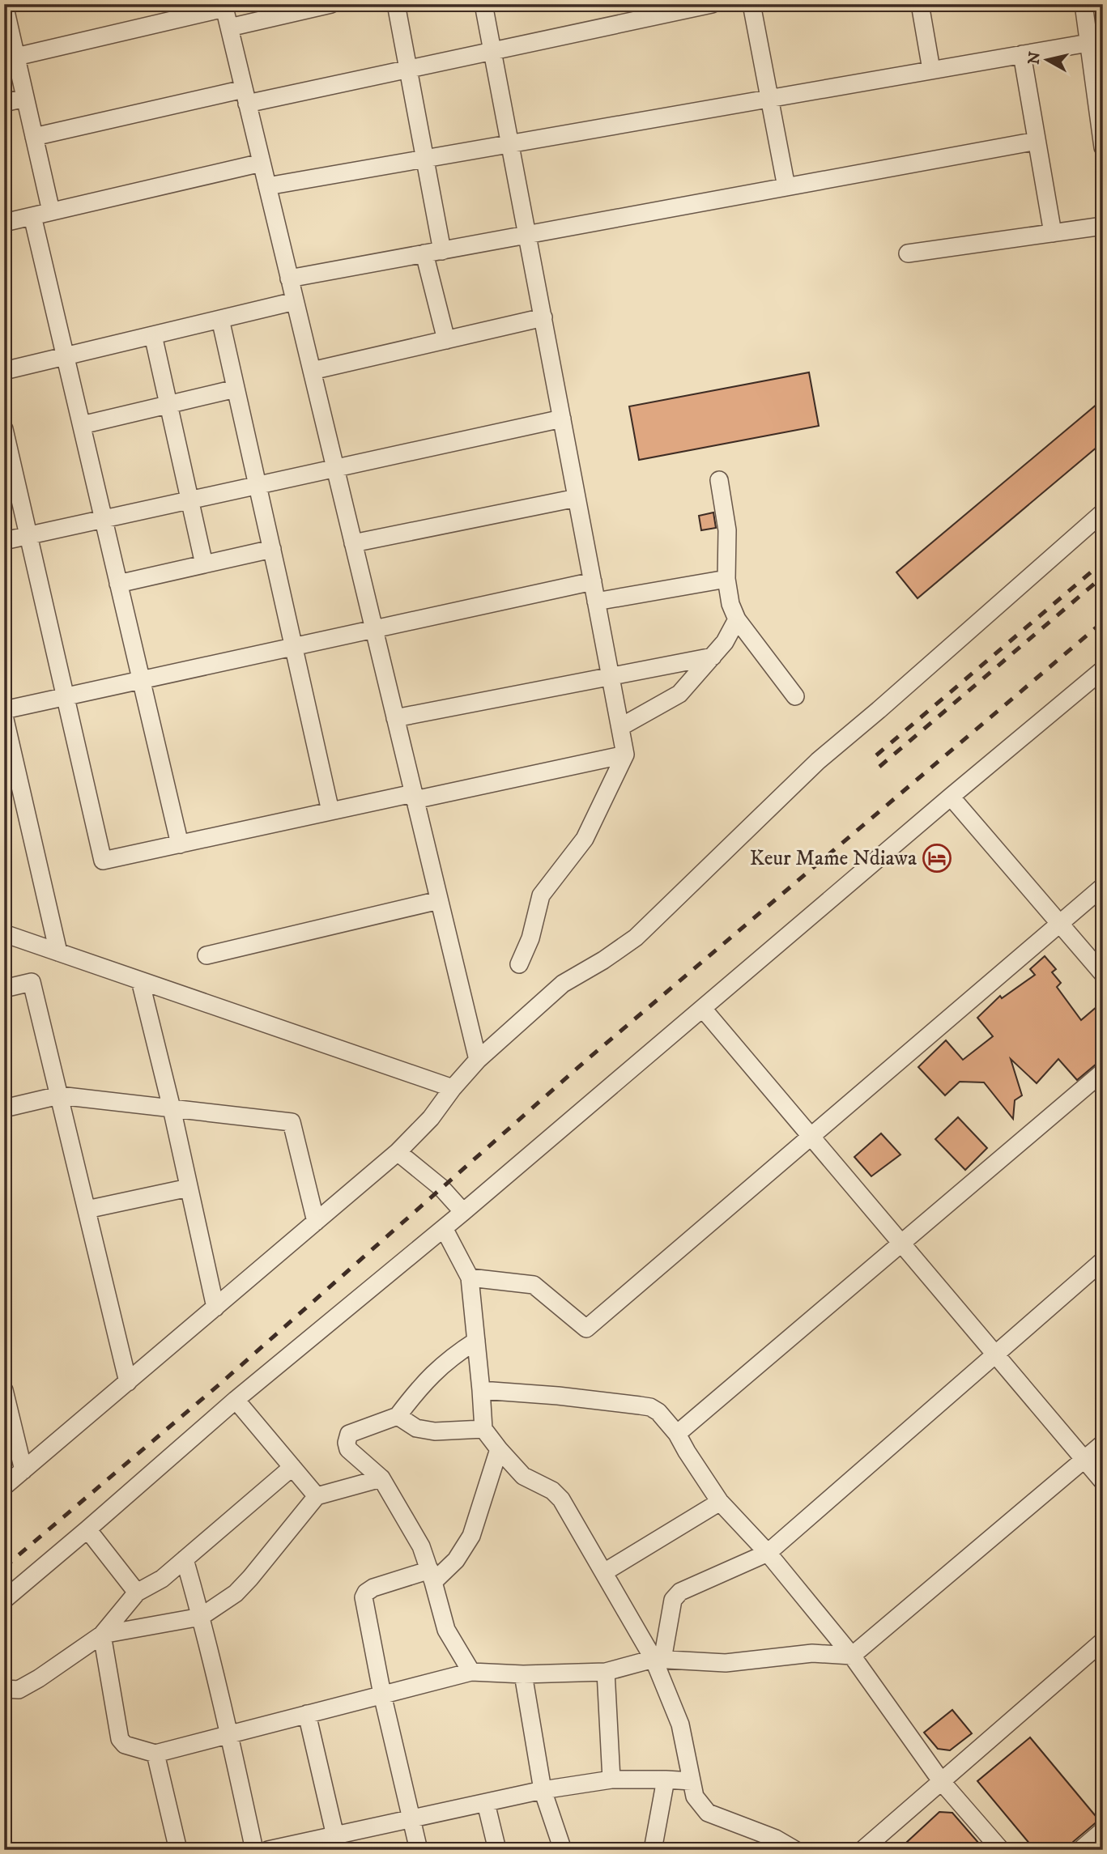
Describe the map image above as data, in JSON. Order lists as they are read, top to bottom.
{
  "places": {
    "hotel": ["Keur Mame Ndiawa"]
  },
  "north": "left"
}
